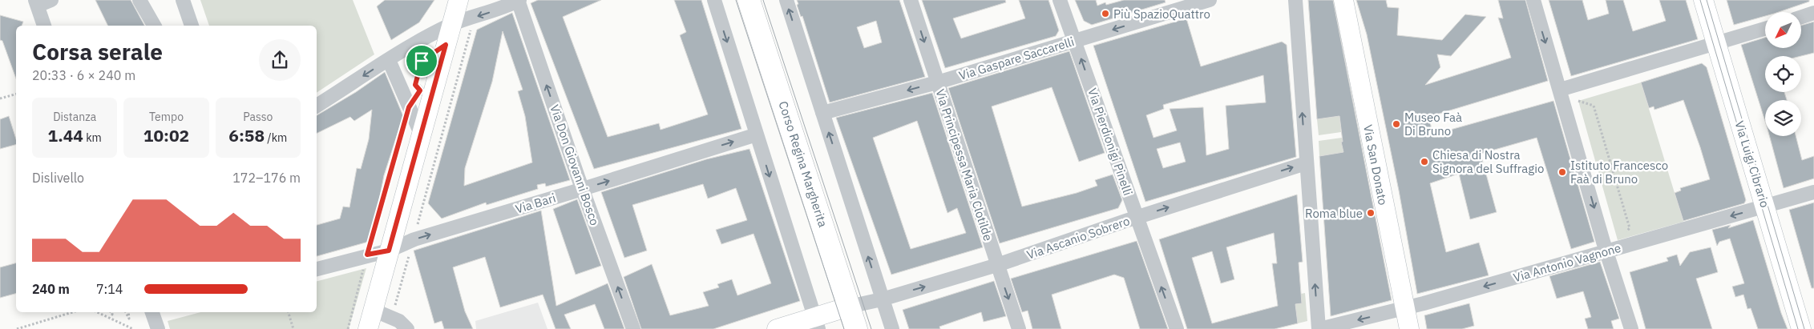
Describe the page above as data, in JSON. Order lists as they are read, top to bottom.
{
  "streets": {
    "main road": ["Corso Regina Margherita"],
    "street": [
      "Via Gaspare Saccarelli",
      "Via Pierdionigi Pinelli",
      "Via Luigi Cibrario",
      "Via Don Giovanni Bosco",
      "Via Principessa Maria Clotilde",
      "Via San Donato",
      "Via Bari",
      "Via Ascanio Sobrero",
      "Via Antonio Vagnone"
    ]
  },
  "crossings": [
    ["Via Gaspare Saccarelli", "Via Pierdionigi Pinelli"],
    ["Via Gaspare Saccarelli", "Via Principessa Maria Clotilde"],
    ["Via Pierdionigi Pinelli", "Via Ascanio Sobrero"],
    ["Corso Regina Margherita", "Via Ascanio Sobrero"],
    ["Via Luigi Cibrario", "Via Antonio Vagnone"],
    ["Via Don Giovanni Bosco", "Via Bari"],
    ["Via Principessa Maria Clotilde", "Via Ascanio Sobrero"],
    ["Via San Donato", "Via Antonio Vagnone"]
  ],
  "one_way": [
    "Via Gaspare Saccarelli",
    "Via Pierdionigi Pinelli",
    "Via Don Giovanni Bosco",
    "Via Bari",
    "Via Ascanio Sobrero",
    "Via Antonio Vagnone"
  ],
  "places": [
    "Più SpazioQuattro",
    "Museo Faà Di Bruno",
    "Chiesa di Nostra Signora del Suffragio",
    "Istituto Francesco Faà di Bruno",
    "Roma blue"
  ],
  "north": "bottom left",
  "page": {
    "heading": ["Corsa serale", "20:33 · 6 × 240 m"],
    "stats": [
      ["Distanza", "1.44 km"],
      ["Tempo", "10:02"],
      ["Passo", "6:58 /km"]
    ],
    "chart": ["Dislivello", "172–176 m"],
    "list": [
      {
        "name": "240 m",
        "note": "7:14"
      }
    ]
  }
}
